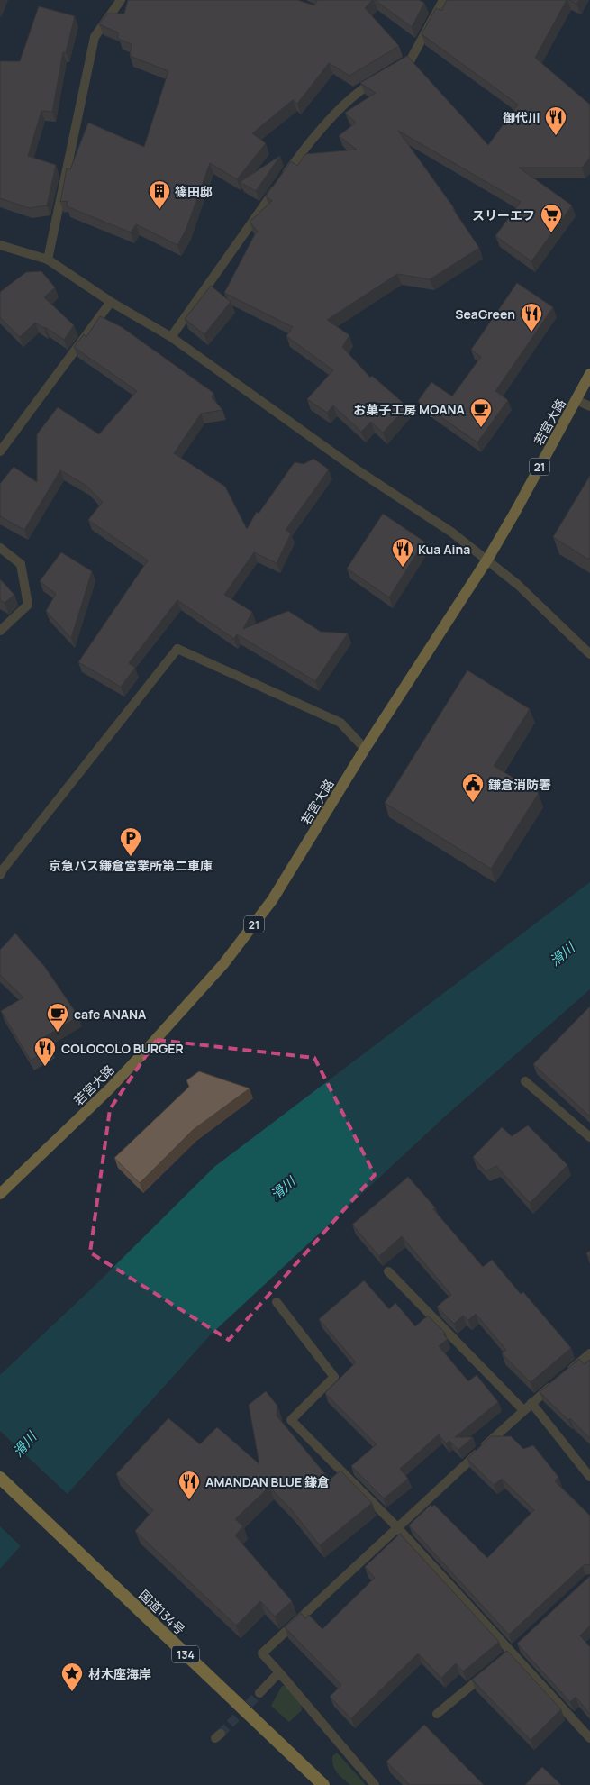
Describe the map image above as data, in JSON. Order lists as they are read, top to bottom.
{
  "streets": {
    "highway": ["国道134号", "134"],
    "main road": ["若宮大路", "21"]
  },
  "water": ["滑川"],
  "places": {
    "restaurant": [
      "御代川",
      "SeaGreen",
      "Kua Aina",
      "COLOCOLO BURGER",
      "AMANDAN BLUE 鎌倉"
    ],
    "building": ["篠田邸"],
    "supermarket": ["スリーエフ"],
    "cafe": ["お菓子工房 MOANA", "cafe ANANA"],
    "public building": ["鎌倉消防署"],
    "parking": ["京急バス鎌倉営業所第二車庫"],
    "place": ["材木座海岸"]
  }
}
